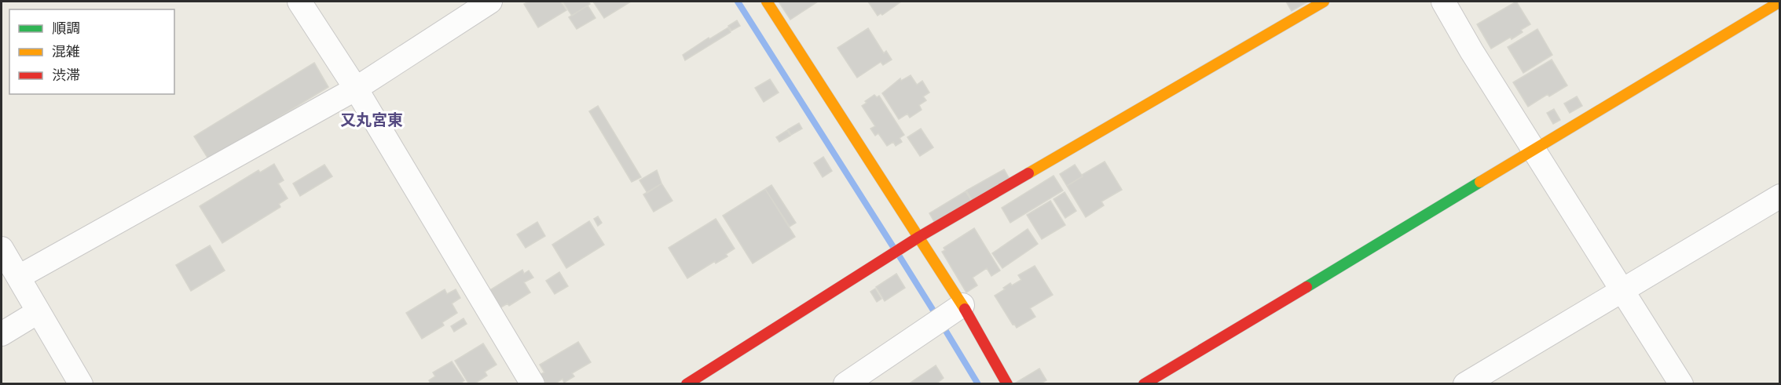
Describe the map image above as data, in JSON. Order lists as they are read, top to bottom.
{
  "districts": ["又丸宮東"],
  "legend": ["順調", "混雑", "渋滞"]
}
